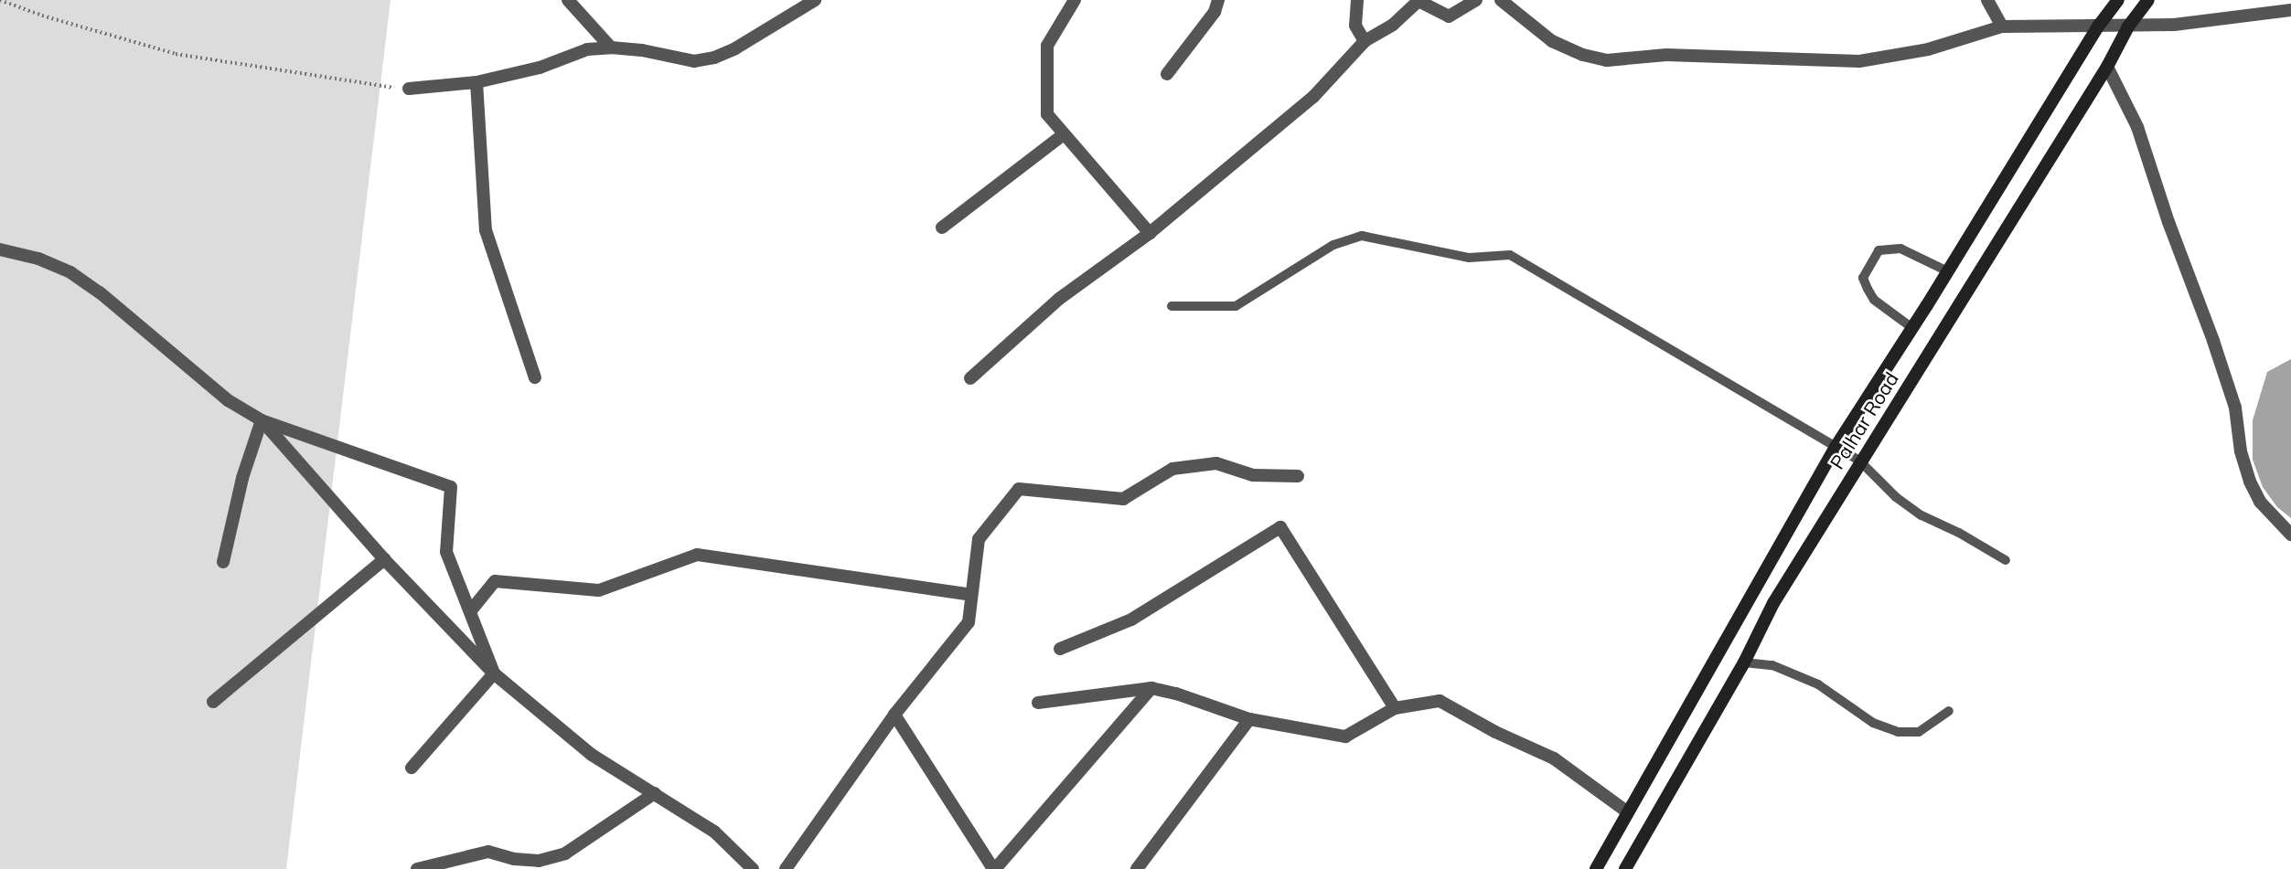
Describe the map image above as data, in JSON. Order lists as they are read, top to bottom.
{
  "streets": {
    "main road": ["Palhar Road"]
  }
}
